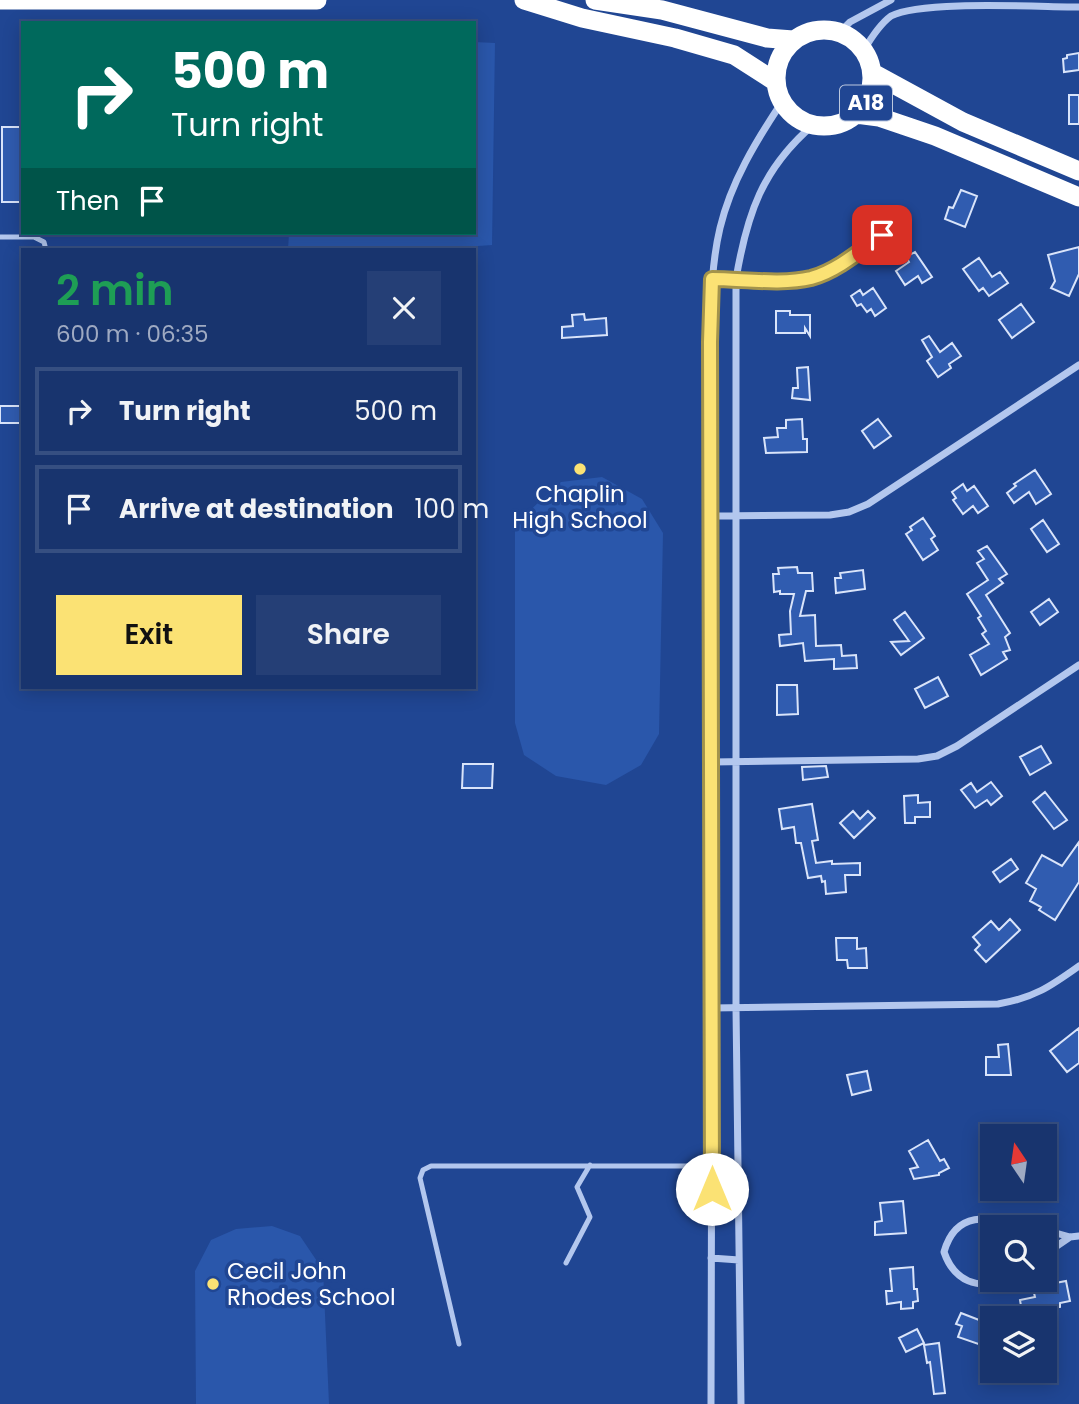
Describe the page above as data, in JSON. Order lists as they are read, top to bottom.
{
  "streets": {
    "highway": ["A18"]
  },
  "places": ["Chaplin High School", "Cecil John Rhodes School"],
  "north": "top",
  "page": {
    "turn": ["500 m", "Turn right"],
    "then": "Then",
    "heading": ["2 min", "600 m · 06:35"],
    "list": [
      {
        "name": "Turn right",
        "value": "500 m"
      },
      {
        "name": "Arrive at destination",
        "value": "100 m"
      }
    ],
    "buttons": ["Exit", "Share"]
  }
}
